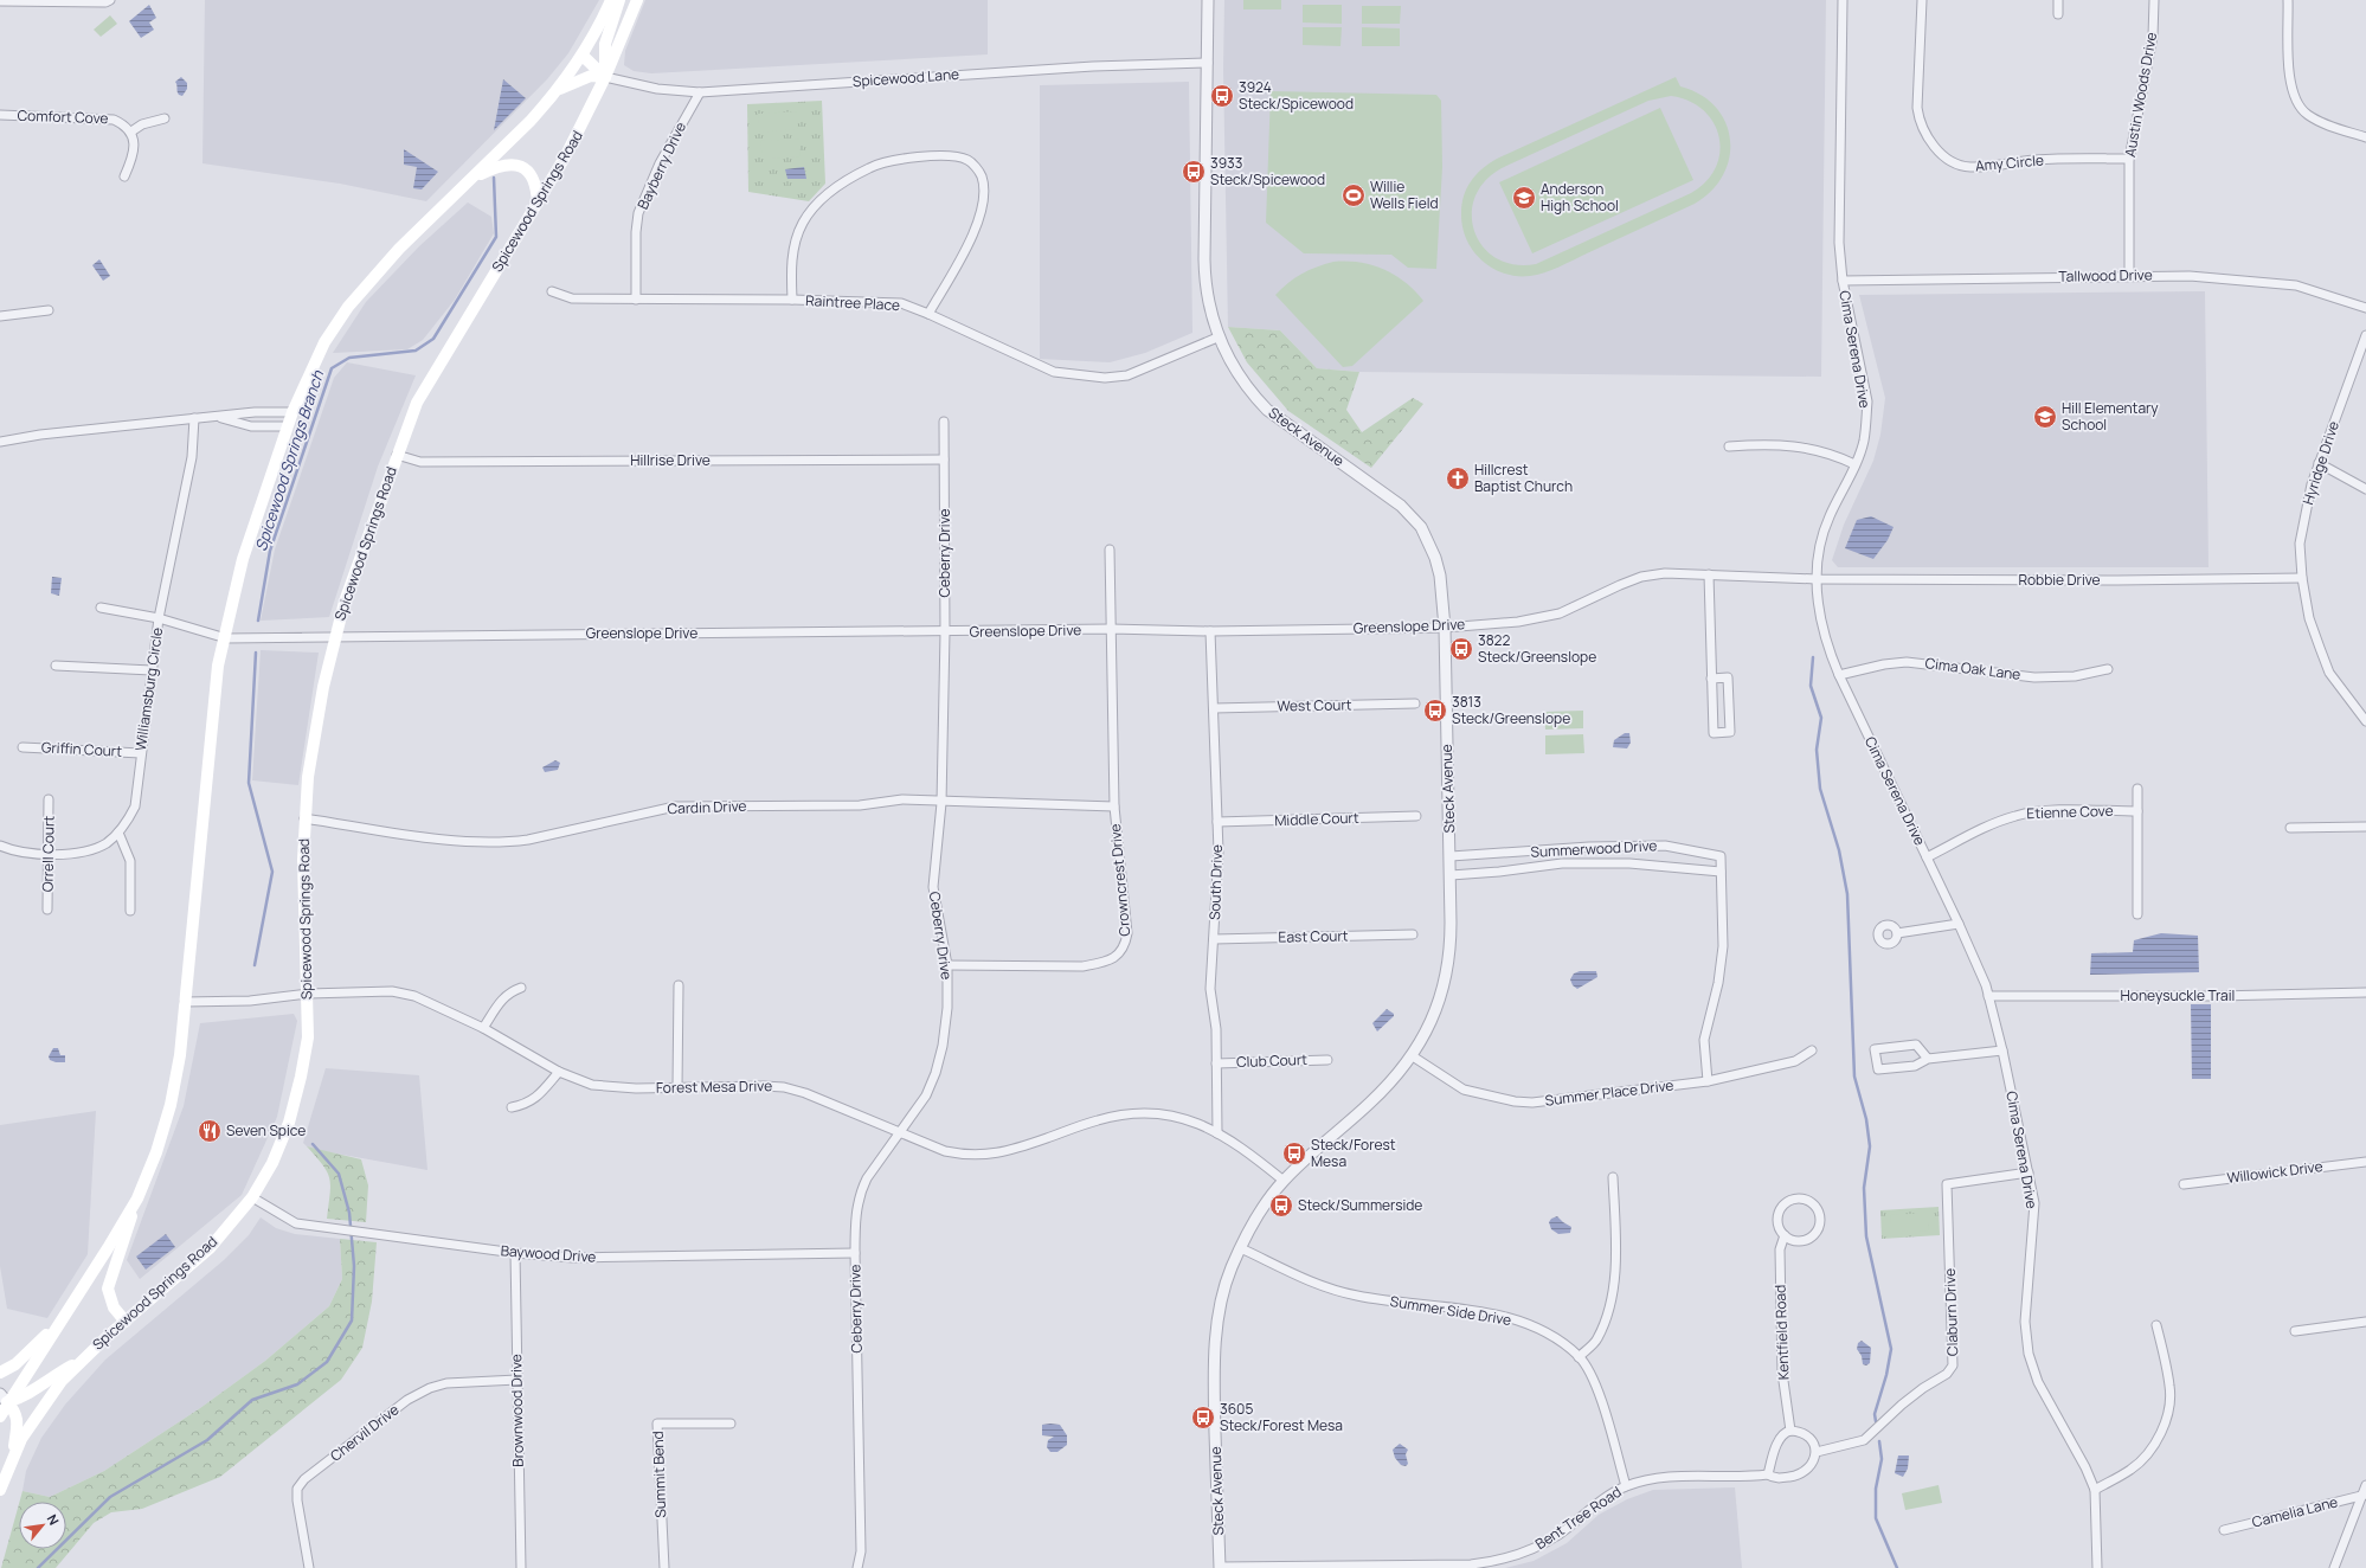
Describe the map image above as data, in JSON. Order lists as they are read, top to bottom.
{
  "streets": {
    "main road": ["Spicewood Springs Road"],
    "street": [
      "Spicewood Lane",
      "Austin Woods Drive",
      "Comfort Cove",
      "Amy Circle",
      "Bayberry Drive",
      "Tallwood Drive",
      "Raintree Place",
      "Cima Serena Drive",
      "Steck Avenue",
      "Hillrise Drive",
      "Hyridge Drive",
      "Ceberry Drive",
      "Robbie Drive",
      "Greenslope Drive",
      "Cima Oak Lane",
      "Williamsburg Circle",
      "West Court",
      "Griffin Court",
      "Cardin Drive",
      "Etienne Cove",
      "Middle Court",
      "Summerwood Drive",
      "Orrell Court",
      "Crowncrest Drive",
      "South Drive",
      "East Court",
      "Honeysuckle Trail",
      "Club Court",
      "Forest Mesa Drive",
      "Summer Place Drive",
      "Willowick Drive",
      "Baywood Drive",
      "Summer Side Drive",
      "Claburn Drive",
      "Kentfield Road",
      "Brownwood Drive",
      "Chervil Drive",
      "Summit Bend",
      "Camelia Lane",
      "Bent Tree Road"
    ]
  },
  "crossings": [
    ["Spicewood Lane", "Bayberry Drive"],
    ["Spicewood Lane", "Spicewood Springs Road"],
    ["Spicewood Lane", "Steck Avenue"],
    ["Austin Woods Drive", "Amy Circle"],
    ["Austin Woods Drive", "Tallwood Drive"],
    ["Bayberry Drive", "Raintree Place"],
    ["Spicewood Springs Road", "Hillrise Drive"],
    ["Spicewood Springs Road", "Greenslope Drive"],
    ["Spicewood Springs Road", "Cardin Drive"],
    ["Spicewood Springs Road", "Forest Mesa Drive"],
    ["Spicewood Springs Road", "Baywood Drive"],
    ["Tallwood Drive", "Cima Serena Drive"],
    ["Raintree Place", "Steck Avenue"],
    ["Cima Serena Drive", "Robbie Drive"],
    ["Cima Serena Drive", "Greenslope Drive"],
    ["Cima Serena Drive", "Cima Oak Lane"],
    ["Cima Serena Drive", "Etienne Cove"],
    ["Cima Serena Drive", "Honeysuckle Trail"],
    ["Cima Serena Drive", "Claburn Drive"],
    ["Steck Avenue", "Greenslope Drive"],
    ["Steck Avenue", "Summerwood Drive"],
    ["Steck Avenue", "Forest Mesa Drive"],
    ["Steck Avenue", "Summer Place Drive"],
    ["Steck Avenue", "Summer Side Drive"],
    ["Steck Avenue", "Bent Tree Road"],
    ["Hillrise Drive", "Ceberry Drive"],
    ["Hyridge Drive", "Robbie Drive"],
    ["Ceberry Drive", "Greenslope Drive"],
    ["Ceberry Drive", "Cardin Drive"],
    ["Ceberry Drive", "Crowncrest Drive"],
    ["Ceberry Drive", "Forest Mesa Drive"],
    ["Ceberry Drive", "Baywood Drive"],
    ["Robbie Drive", "Greenslope Drive"],
    ["Greenslope Drive", "Williamsburg Circle"],
    ["Greenslope Drive", "Crowncrest Drive"],
    ["Greenslope Drive", "South Drive"],
    ["Williamsburg Circle", "Griffin Court"],
    ["Williamsburg Circle", "Orrell Court"],
    ["West Court", "South Drive"],
    ["Cardin Drive", "Crowncrest Drive"],
    ["Middle Court", "South Drive"],
    ["Summerwood Drive", "Summer Place Drive"],
    ["South Drive", "East Court"],
    ["South Drive", "Club Court"],
    ["South Drive", "Forest Mesa Drive"],
    ["Baywood Drive", "Brownwood Drive"],
    ["Summer Side Drive", "Bent Tree Road"],
    ["Claburn Drive", "Bent Tree Road"],
    ["Brownwood Drive", "Chervil Drive"]
  ],
  "water": ["Spicewood Springs Branch"],
  "places": {
    "bus stop": [
      "3924 Steck/Spicewood",
      "3933 Steck/Spicewood",
      "3822 Steck/Greenslope",
      "3813 Steck/Greenslope",
      "Steck/Forest Mesa",
      "Steck/Summerside",
      "3605 Steck/Forest Mesa"
    ],
    "sports": ["Willie Wells Field"],
    "school or university": ["Anderson High School", "Hill Elementary School"],
    "church": ["Hillcrest Baptist Church"],
    "restaurant": ["Seven Spice"]
  },
  "north": "top right"
}
